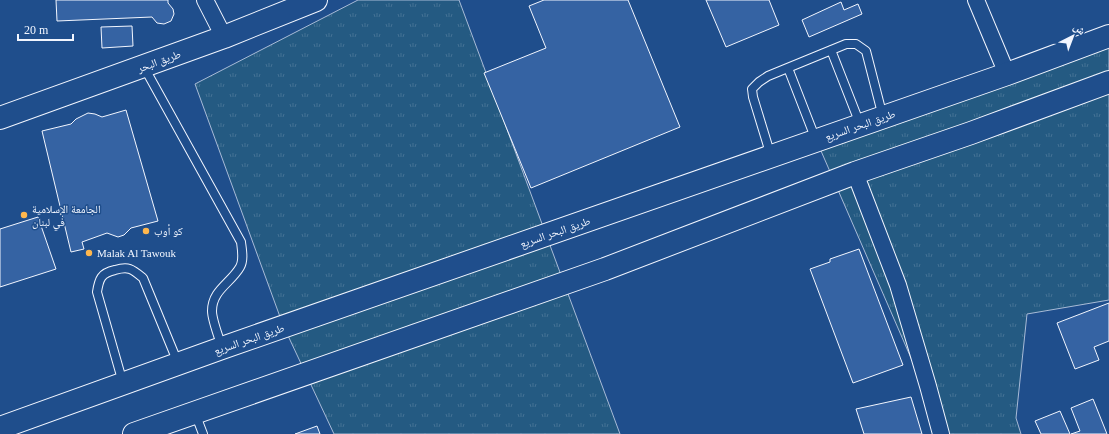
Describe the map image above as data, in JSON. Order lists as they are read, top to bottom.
{
  "streets": {
    "highway": ["طريق البحر", "طريق البحر السريع"]
  },
  "places": ["الجامعة الإسلامية في لبنان", "كو أوب", "Malak Al Tawouk"],
  "scale_bar": "20 m",
  "north": "top right"
}
